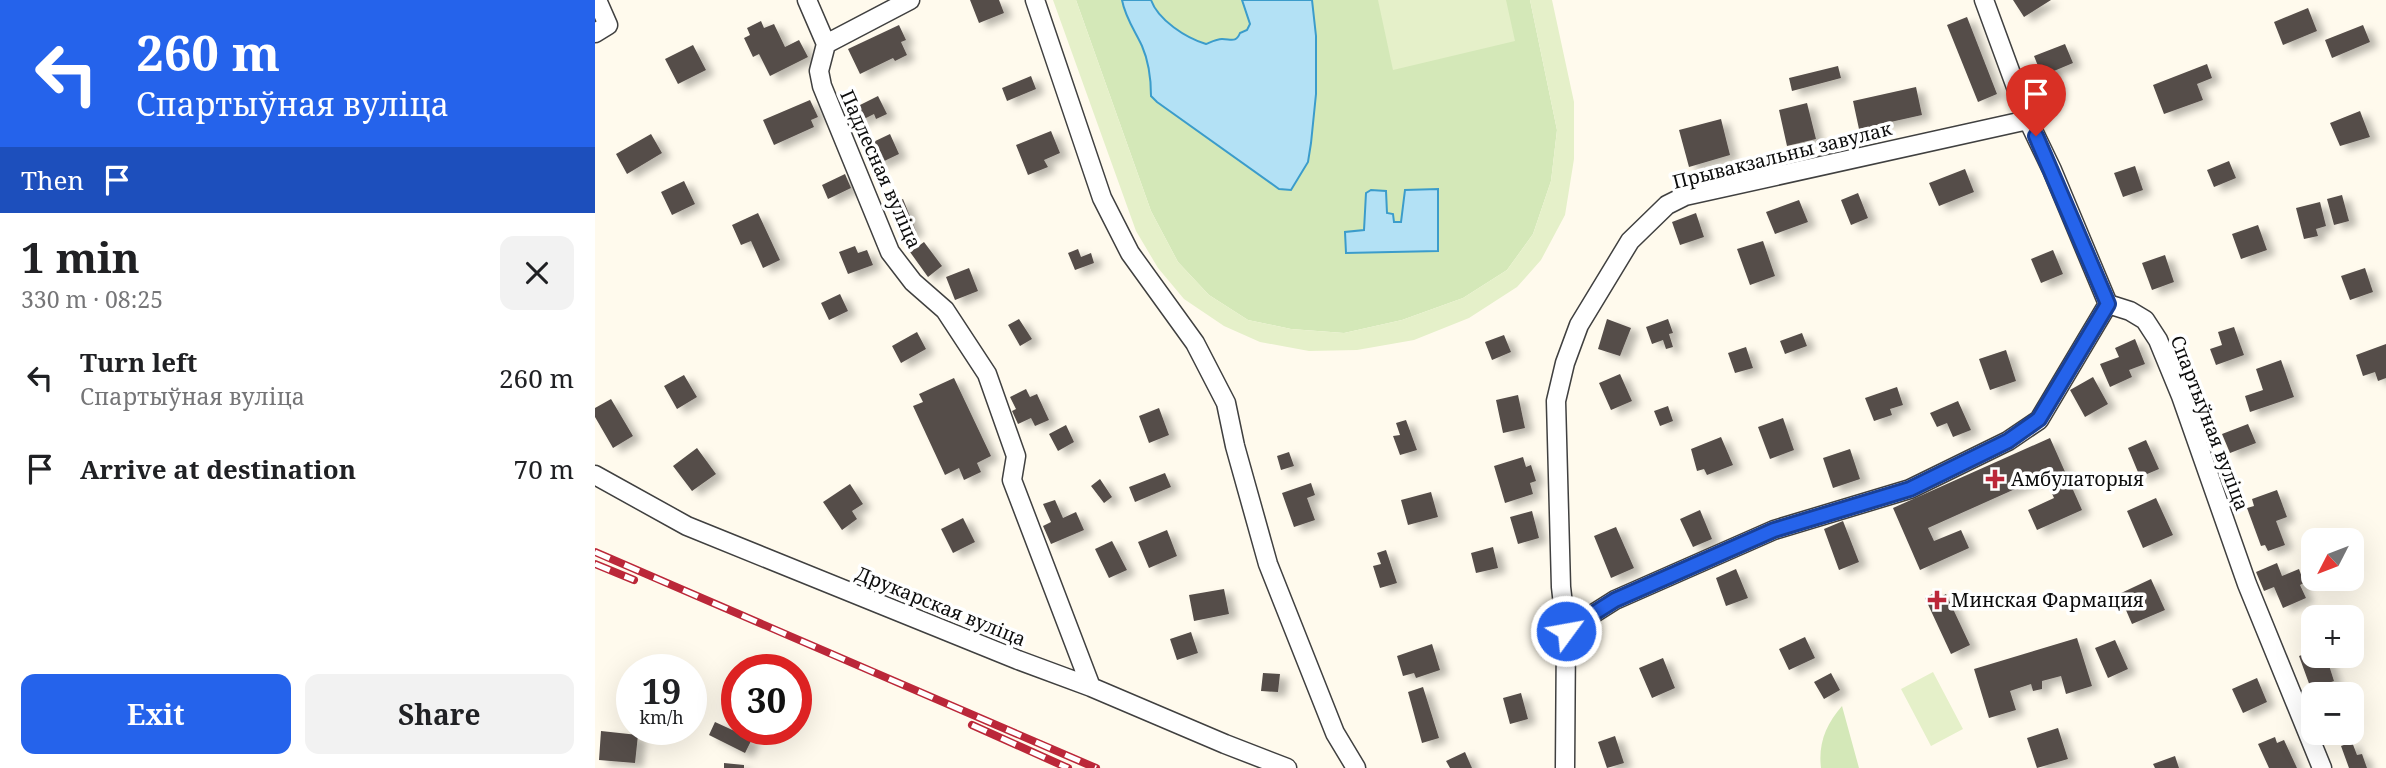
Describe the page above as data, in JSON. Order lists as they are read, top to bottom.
{
  "streets": {
    "street": [
      "Прывакзальны завулак",
      "Падлесная вуліца",
      "Спартыўная вуліца",
      "Друкарская вуліца"
    ]
  },
  "crossings": [
    ["Падлесная вуліца", "Друкарская вуліца"]
  ],
  "places": {
    "health": ["Амбулаторыя", "Минская Фармация"]
  },
  "north": "bottom left",
  "page": {
    "turn": ["260 m", "Спартыўная вуліца"],
    "then": "Then",
    "heading": ["1 min", "330 m · 08:25"],
    "list": [
      {
        "name": "Turn left",
        "note": "Спартыўная вуліца",
        "value": "260 m"
      },
      {
        "name": "Arrive at destination",
        "value": "70 m"
      }
    ],
    "map_buttons": ["+", "−"],
    "speed": "19 km/h",
    "limit": "30",
    "buttons": ["Exit", "Share"]
  }
}
